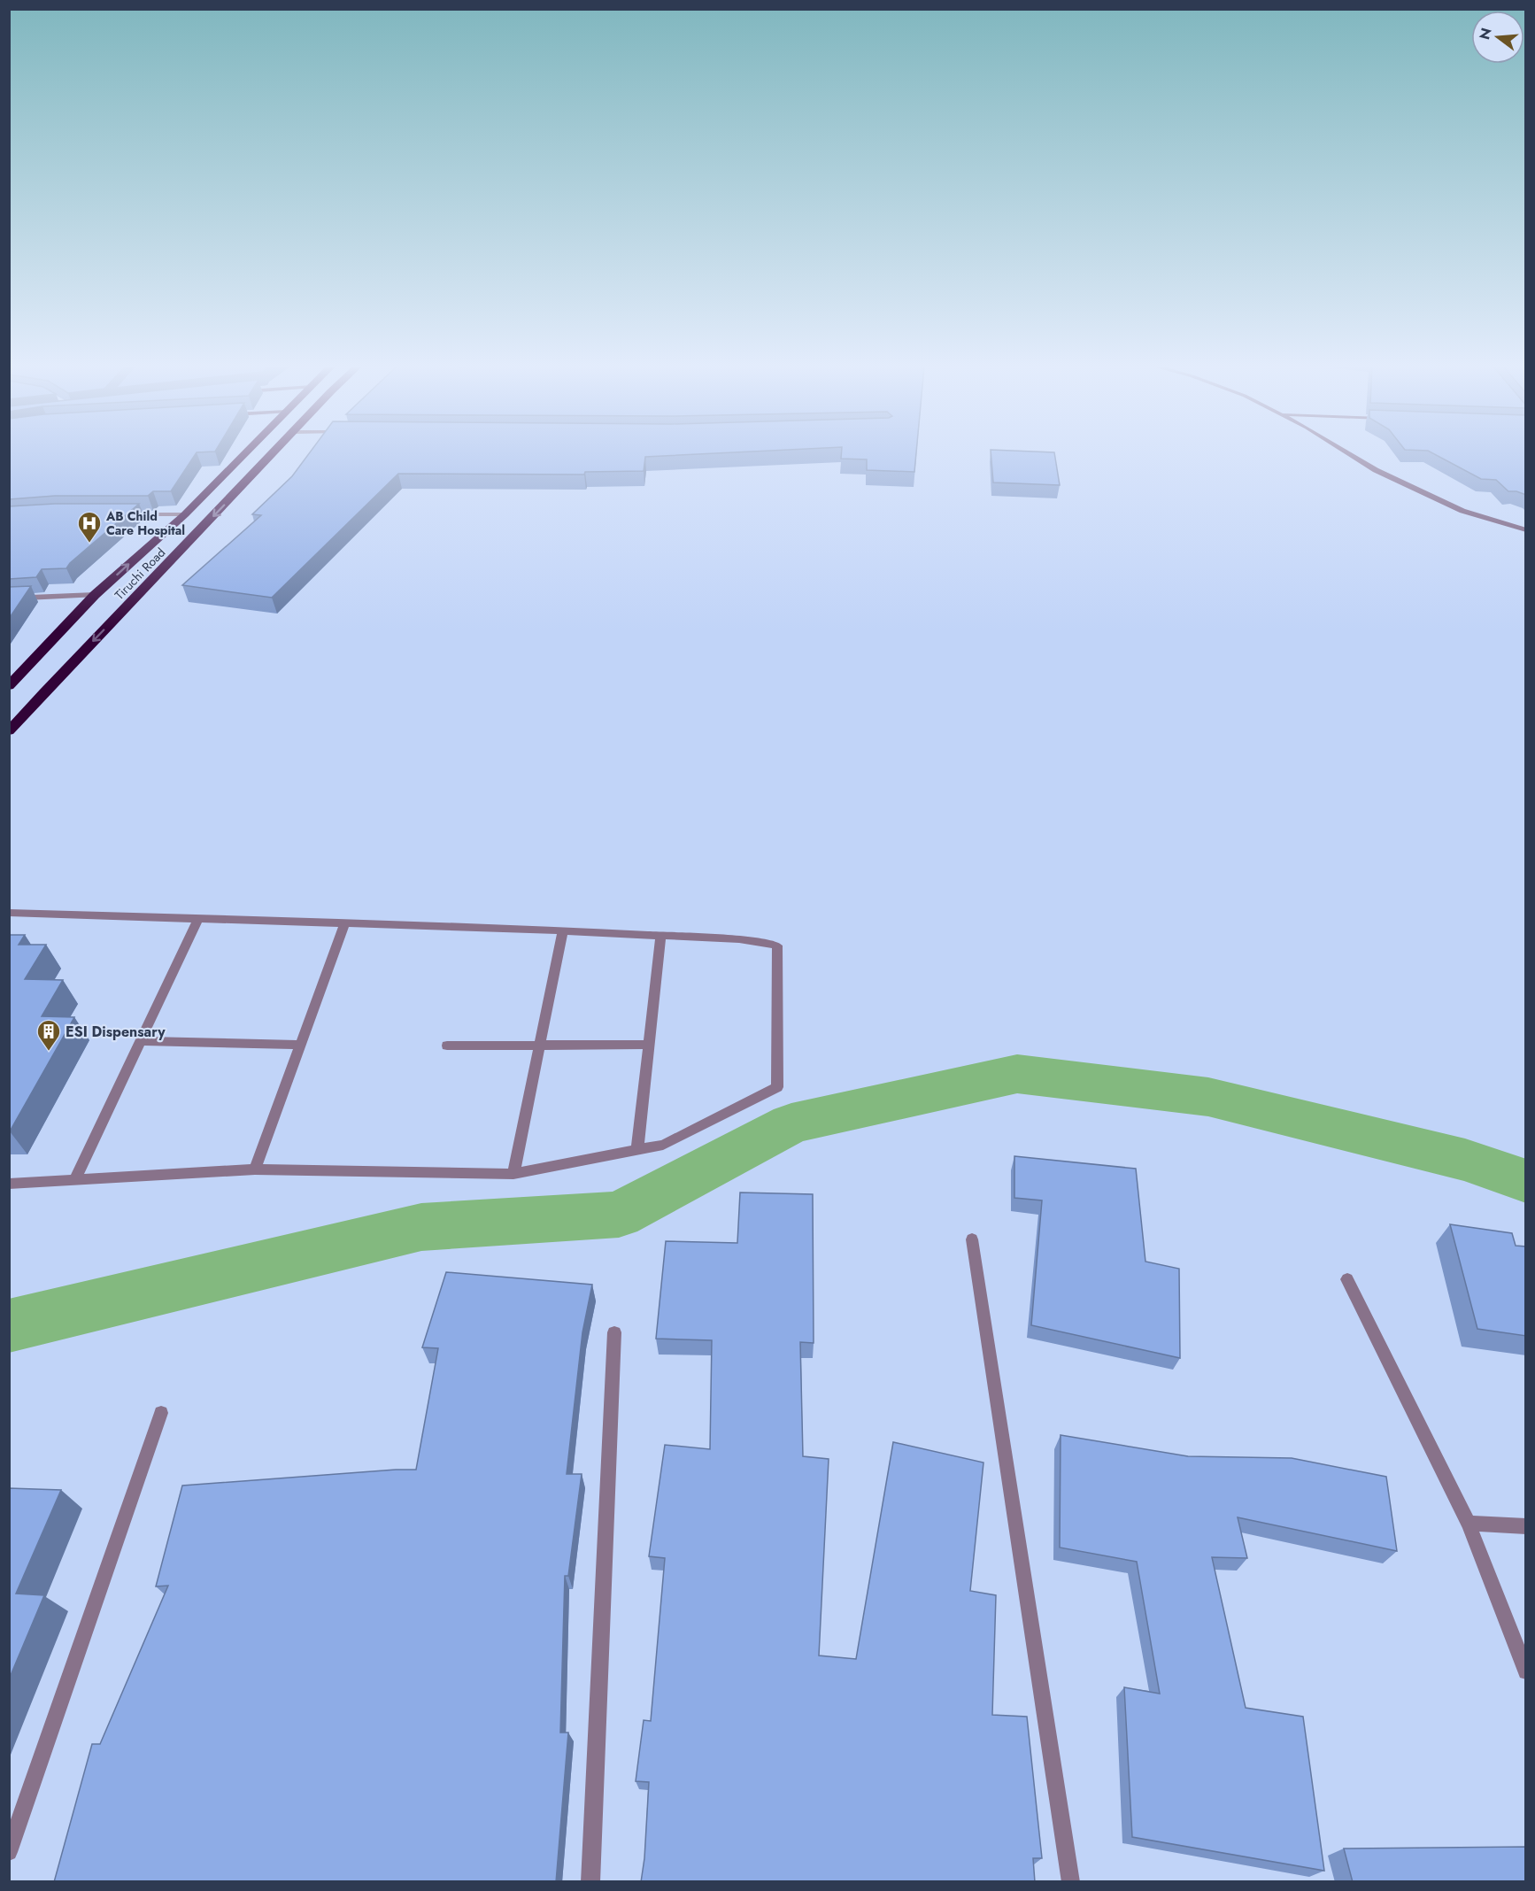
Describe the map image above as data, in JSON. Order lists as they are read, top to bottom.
{
  "streets": {
    "highway": ["Tiruchi Road"]
  },
  "places": {
    "hospital": ["AB Child Care Hospital"],
    "building": ["ESI Dispensary"]
  },
  "north": "left"
}
